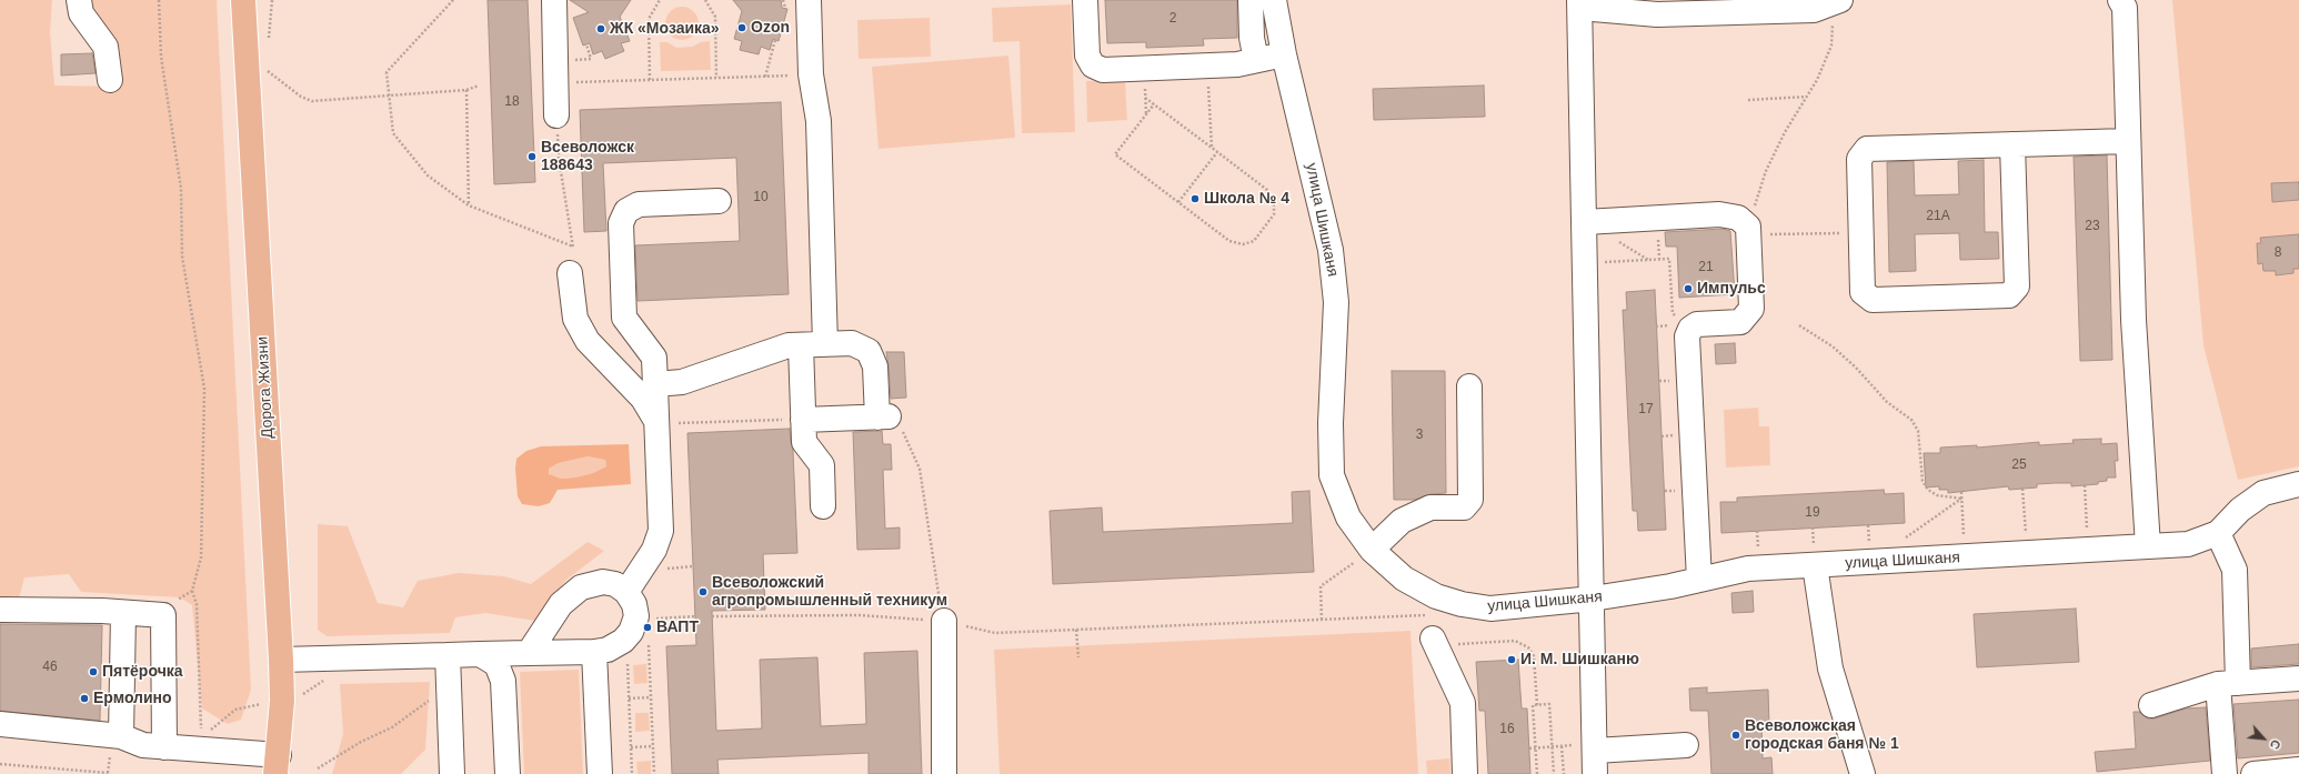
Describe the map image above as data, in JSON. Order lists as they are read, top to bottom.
{
  "streets": {
    "main road": ["Дорога Жизни"],
    "street": ["улица Шишканя"]
  },
  "places": [
    "Ozon",
    "ЖК «Мозаика»",
    "Всеволожск 188643",
    "Школа № 4",
    "Импульс",
    "Всеволожский агропромышленный техникум",
    "ВАПТ",
    "И. М. Шишканю",
    "Пятёрочка",
    "Ермолино",
    "Всеволожская городская баня № 1"
  ],
  "house_numbers": [
    "2",
    "18",
    "10",
    "21А",
    "23",
    "8",
    "21",
    "17",
    "3",
    "25",
    "19",
    "46",
    "16"
  ],
  "north": "bottom right"
}
